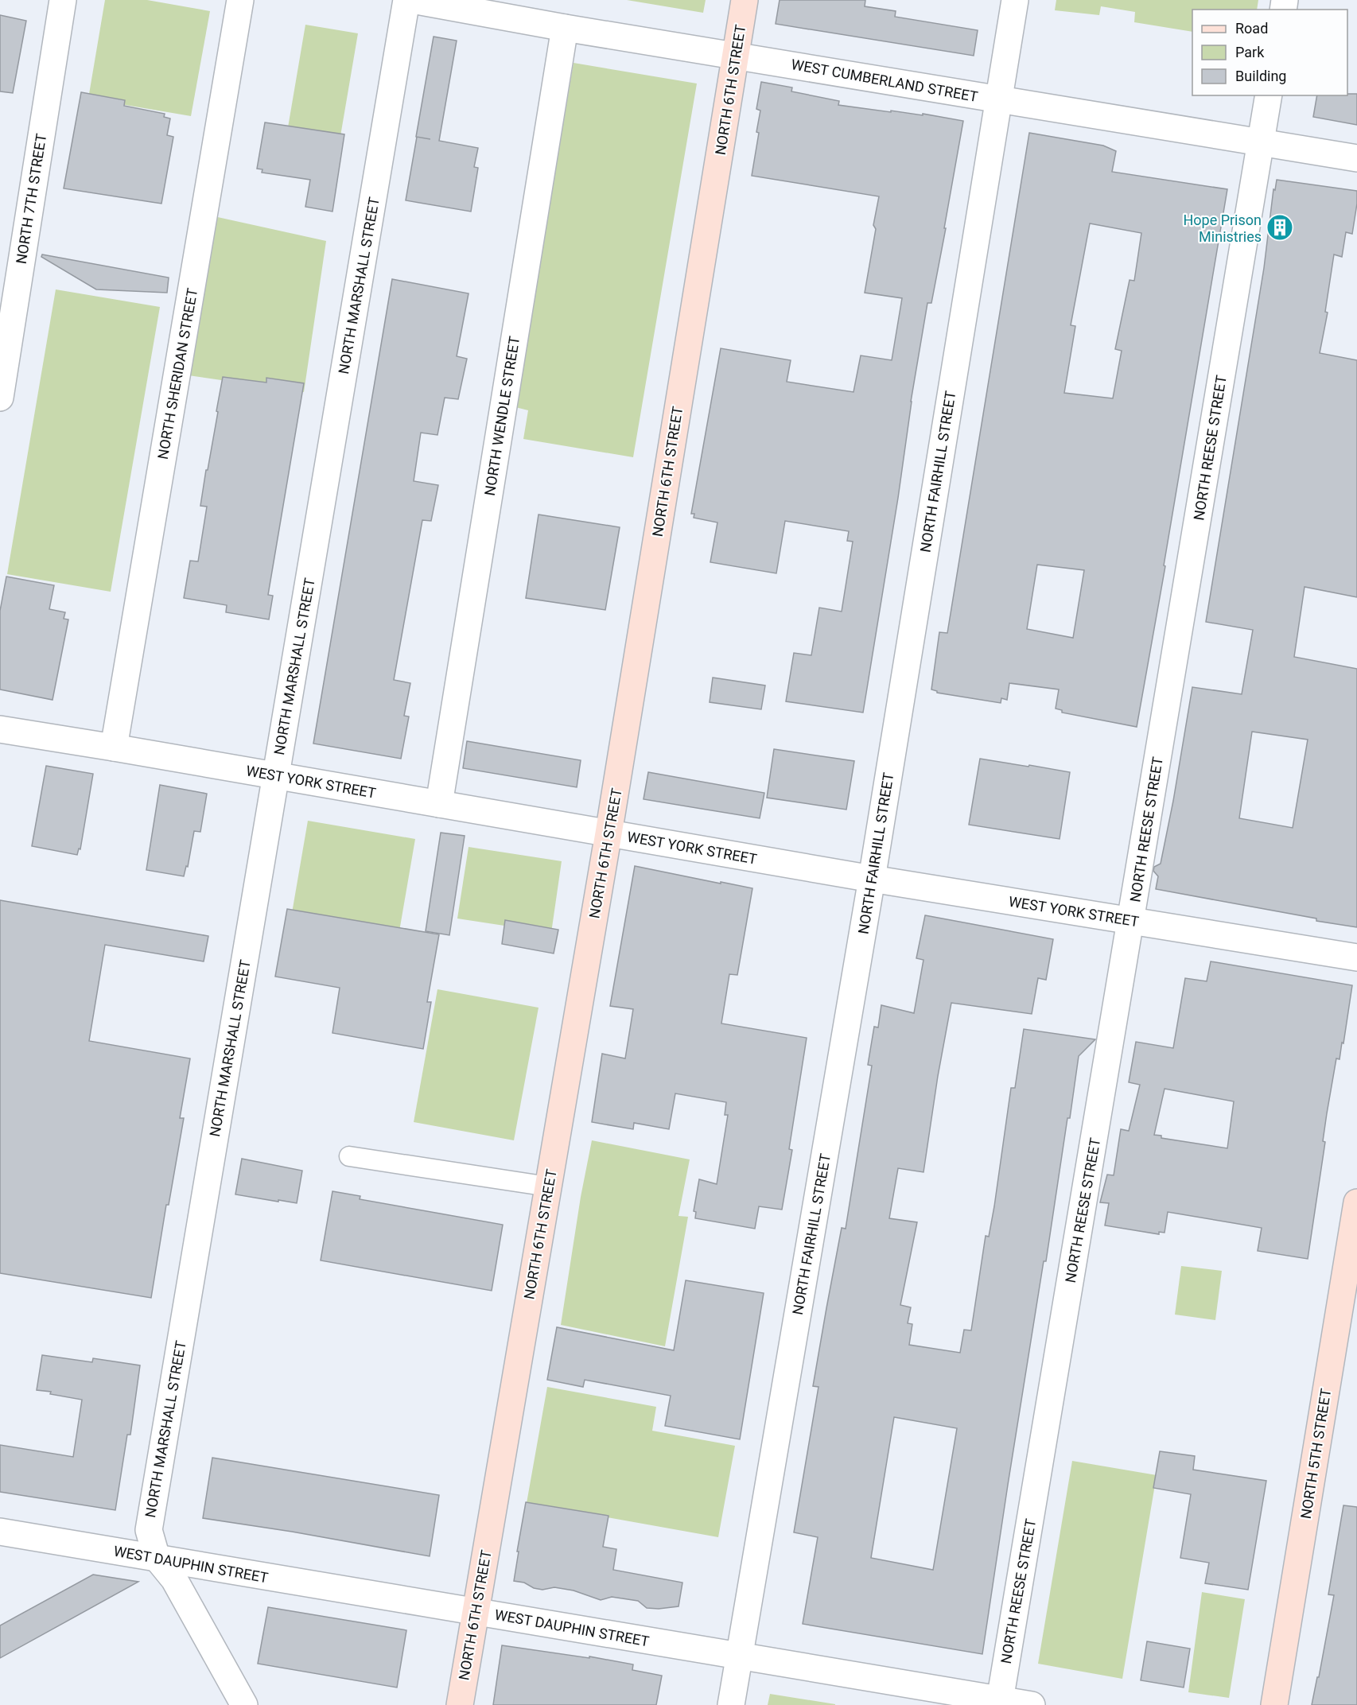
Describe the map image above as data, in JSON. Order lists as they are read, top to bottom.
{
  "streets": {
    "main road": ["NORTH 6TH STREET", "NORTH 5TH STREET"],
    "street": [
      "WEST CUMBERLAND STREET",
      "NORTH 7TH STREET",
      "NORTH MARSHALL STREET",
      "NORTH SHERIDAN STREET",
      "NORTH WENDLE STREET",
      "NORTH REESE STREET",
      "NORTH FAIRHILL STREET",
      "WEST YORK STREET",
      "WEST DAUPHIN STREET"
    ]
  },
  "crossings": [
    ["WEST CUMBERLAND STREET", "NORTH 6TH STREET"],
    ["WEST CUMBERLAND STREET", "NORTH WENDLE STREET"],
    ["WEST CUMBERLAND STREET", "NORTH REESE STREET"],
    ["WEST CUMBERLAND STREET", "NORTH FAIRHILL STREET"],
    ["NORTH 6TH STREET", "WEST YORK STREET"],
    ["NORTH 6TH STREET", "WEST DAUPHIN STREET"],
    ["NORTH MARSHALL STREET", "WEST YORK STREET"],
    ["NORTH MARSHALL STREET", "WEST DAUPHIN STREET"],
    ["NORTH SHERIDAN STREET", "WEST YORK STREET"],
    ["NORTH WENDLE STREET", "WEST YORK STREET"],
    ["NORTH REESE STREET", "WEST YORK STREET"],
    ["NORTH REESE STREET", "WEST DAUPHIN STREET"],
    ["NORTH FAIRHILL STREET", "WEST YORK STREET"],
    ["NORTH FAIRHILL STREET", "WEST DAUPHIN STREET"]
  ],
  "places": {
    "building": ["Hope Prison Ministries"]
  },
  "legend": ["Road", "Park", "Building"]
}
